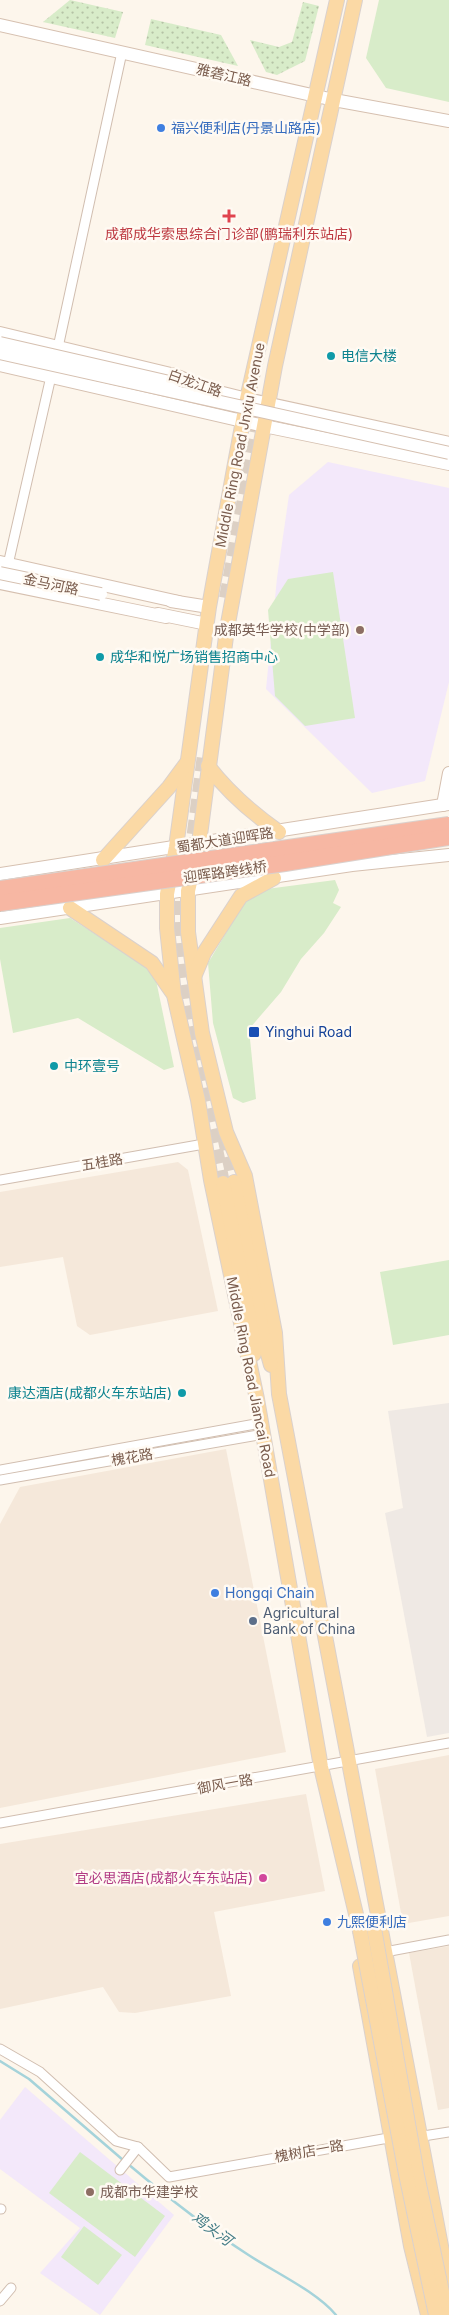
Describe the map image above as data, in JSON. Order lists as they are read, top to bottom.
{
  "streets": {
    "highway": ["迎晖路跨线桥"],
    "main road": ["Middle Ring Road Jnxiu Avenue", "Middle Ring Road Jiancai Road"],
    "street": [
      "雅砻江路",
      "白龙江路",
      "金马河路",
      "蜀都大道迎晖路",
      "五桂路",
      "槐花路",
      "御风一路",
      "槐树店一路"
    ]
  },
  "crossings": [
    ["雅砻江路", "Middle Ring Road Jnxiu Avenue"],
    ["白龙江路", "Middle Ring Road Jnxiu Avenue"],
    ["Middle Ring Road Jnxiu Avenue", "蜀都大道迎晖路"],
    ["Middle Ring Road Jnxiu Avenue", "Middle Ring Road Jiancai Road"],
    ["五桂路", "Middle Ring Road Jiancai Road"],
    ["Middle Ring Road Jiancai Road", "槐花路"],
    ["Middle Ring Road Jiancai Road", "御风一路"]
  ],
  "water": ["鸡头河"],
  "places": {
    "other": [
      "福兴便利店(丹景山路店)",
      "电信大楼",
      "成都英华学校(中学部)",
      "成华和悦广场销售招商中心",
      "中环壹号",
      "康达酒店(成都火车东站店)",
      "Hongqi Chain",
      "Agricultural Bank of China",
      "宜必思酒店(成都火车东站店)",
      "九熙便利店",
      "成都市华建学校"
    ],
    "health": ["成都成华索思综合门诊部(鹏瑞利东站店)"],
    "transit": ["Yinghui Road"]
  }
}
